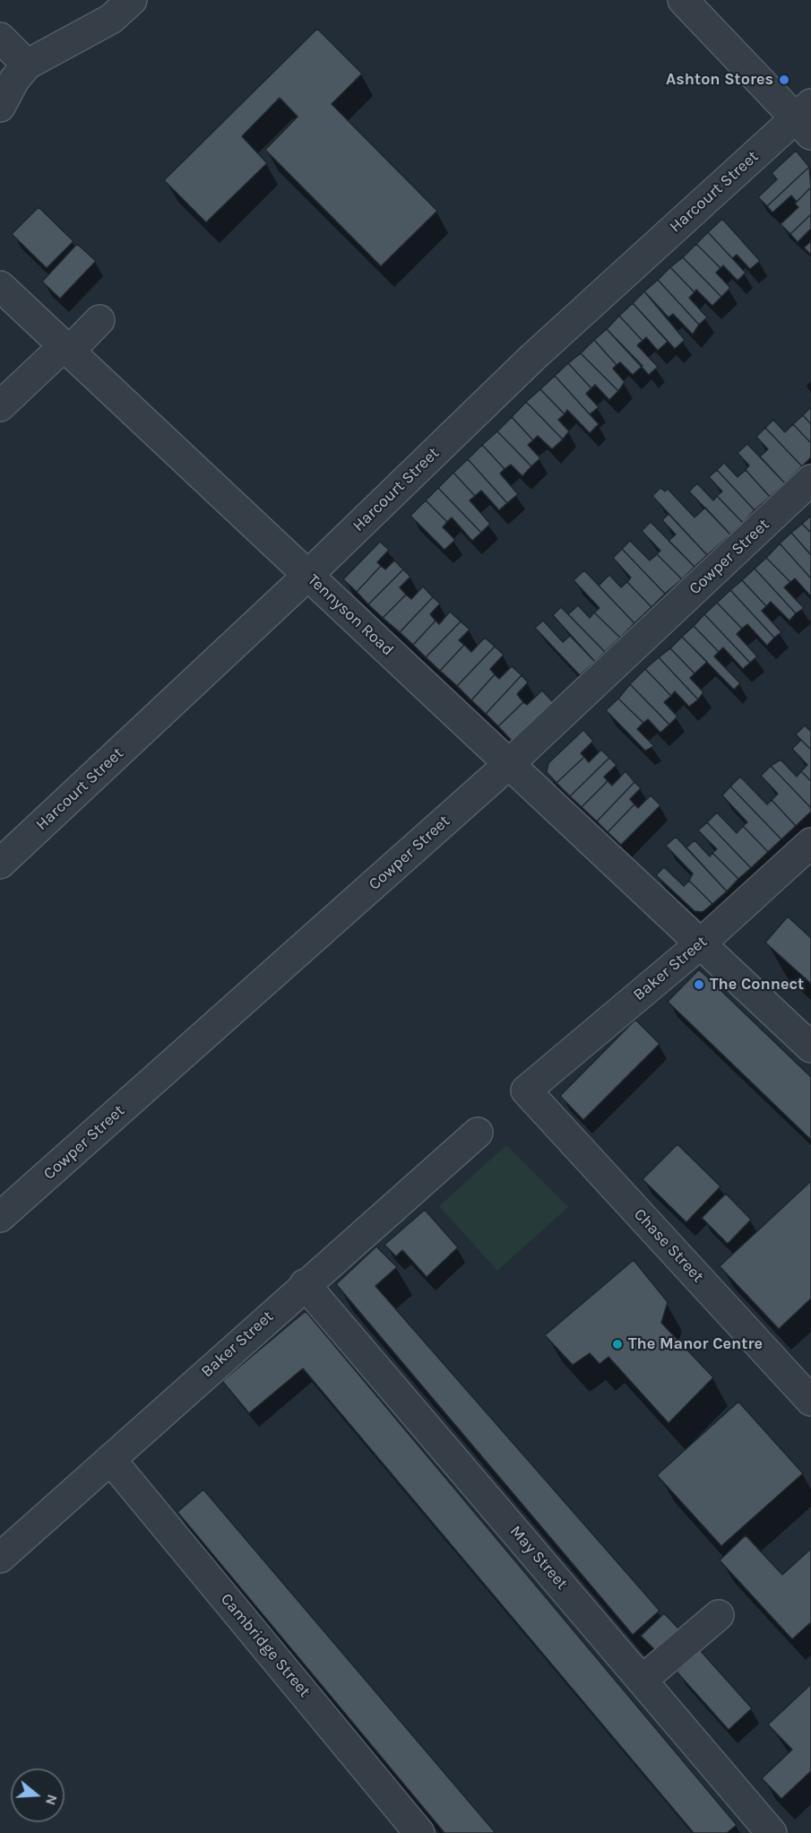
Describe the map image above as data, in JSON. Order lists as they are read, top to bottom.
{
  "streets": {
    "street": [
      "Harcourt Street",
      "Cowper Street",
      "Tennyson Road",
      "Baker Street",
      "Chase Street",
      "May Street",
      "Cambridge Street"
    ]
  },
  "crossings": [
    ["Harcourt Street", "Tennyson Road"],
    ["Cowper Street", "Tennyson Road"],
    ["Tennyson Road", "Baker Street"],
    ["Baker Street", "Chase Street"],
    ["Baker Street", "May Street"],
    ["Baker Street", "Cambridge Street"]
  ],
  "places": ["Ashton Stores", "The Connect", "The Manor Centre"],
  "north": "right"
}
